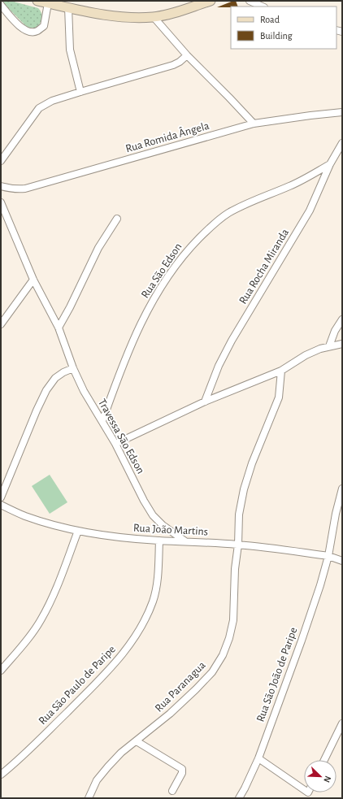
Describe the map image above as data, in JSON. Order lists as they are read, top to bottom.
{
  "streets": {
    "street": [
      "Rua Romida Ângela",
      "Rua Rocha Miranda",
      "Rua São Edson",
      "Travessa São Edson",
      "Rua João Martins",
      "Rua São João de Paripe",
      "Rua São Paulo de Paripe",
      "Rua Paranagua"
    ]
  },
  "crossings": [
    ["Rua Rocha Miranda", "Rua São Edson"],
    ["Rua São Edson", "Travessa São Edson"],
    ["Travessa São Edson", "Rua João Martins"],
    ["Rua João Martins", "Rua São João de Paripe"],
    ["Rua João Martins", "Rua São Paulo de Paripe"],
    ["Rua João Martins", "Rua Paranagua"]
  ],
  "legend": ["Road", "Building"],
  "north": "bottom right"
}
